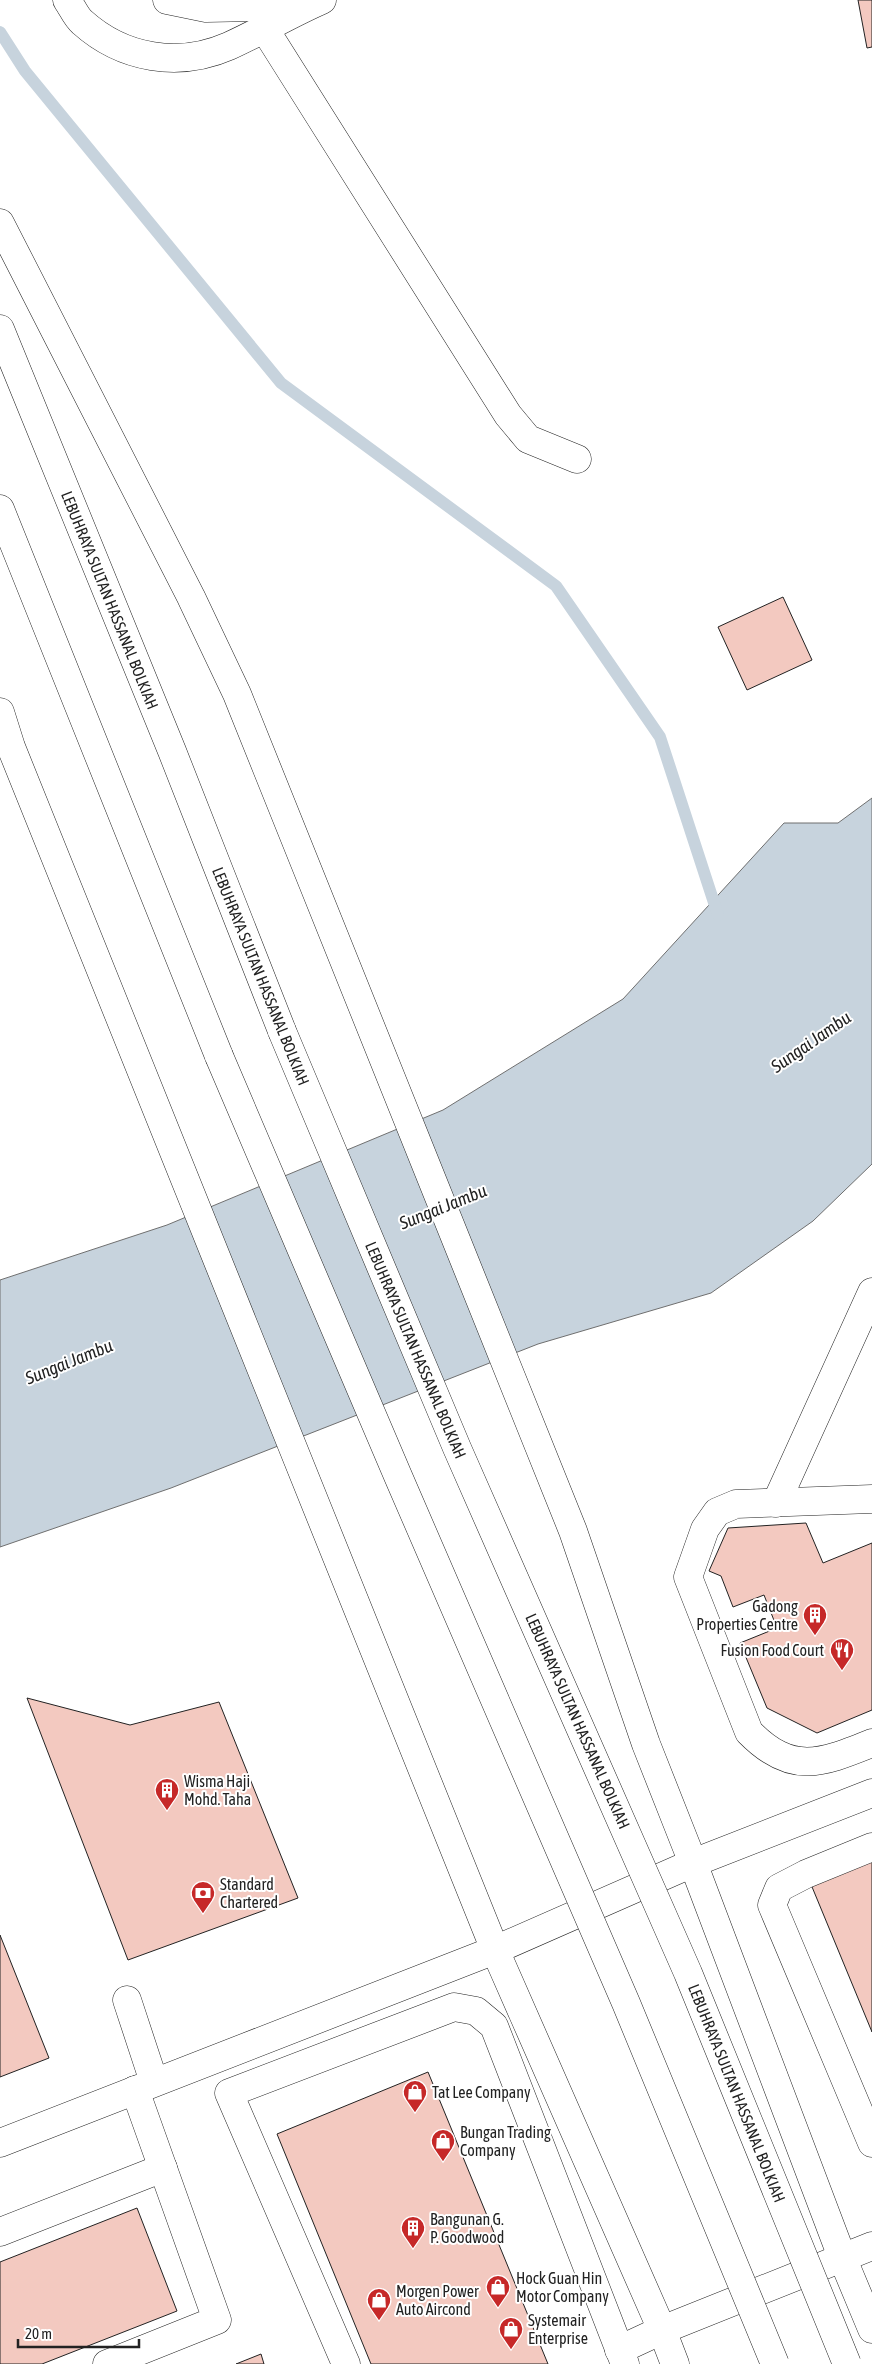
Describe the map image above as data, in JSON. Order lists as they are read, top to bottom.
{
  "streets": {
    "main road": ["LEBUHRAYA SULTAN HASSANAL BOLKIAH"]
  },
  "water": ["Sungai Jambu"],
  "places": {
    "building": ["Gadong Properties Centre", "Wisma Haji Mohd. Taha", "Bangunan G. P. Goodwood"],
    "restaurant": ["Fusion Food Court"],
    "bank": ["Standard Chartered"],
    "shop": [
      "Tat Lee Company",
      "Bungan Trading Company",
      "Hock Guan Hin Motor Company",
      "Morgen Power Auto Aircond",
      "Systemair Enterprise"
    ]
  },
  "scale_bar": "20 m"
}
